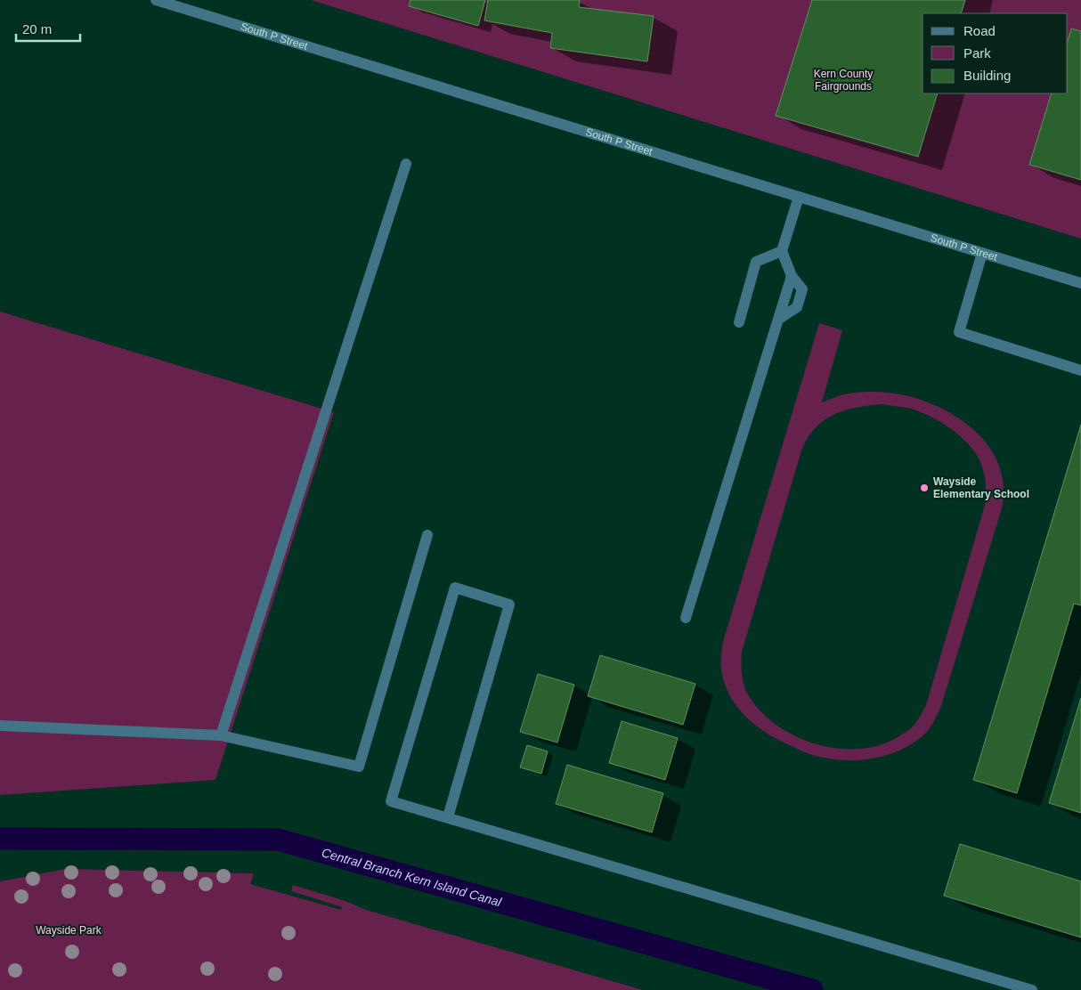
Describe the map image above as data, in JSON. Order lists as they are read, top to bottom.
{
  "streets": {
    "street": ["South P Street"]
  },
  "water": ["Central Branch Kern Island Canal"],
  "parks": ["Kern County Fairgrounds", "Wayside Park"],
  "places": ["Wayside Elementary School"],
  "legend": ["Road", "Park", "Building"],
  "scale_bar": "20 m"
}
